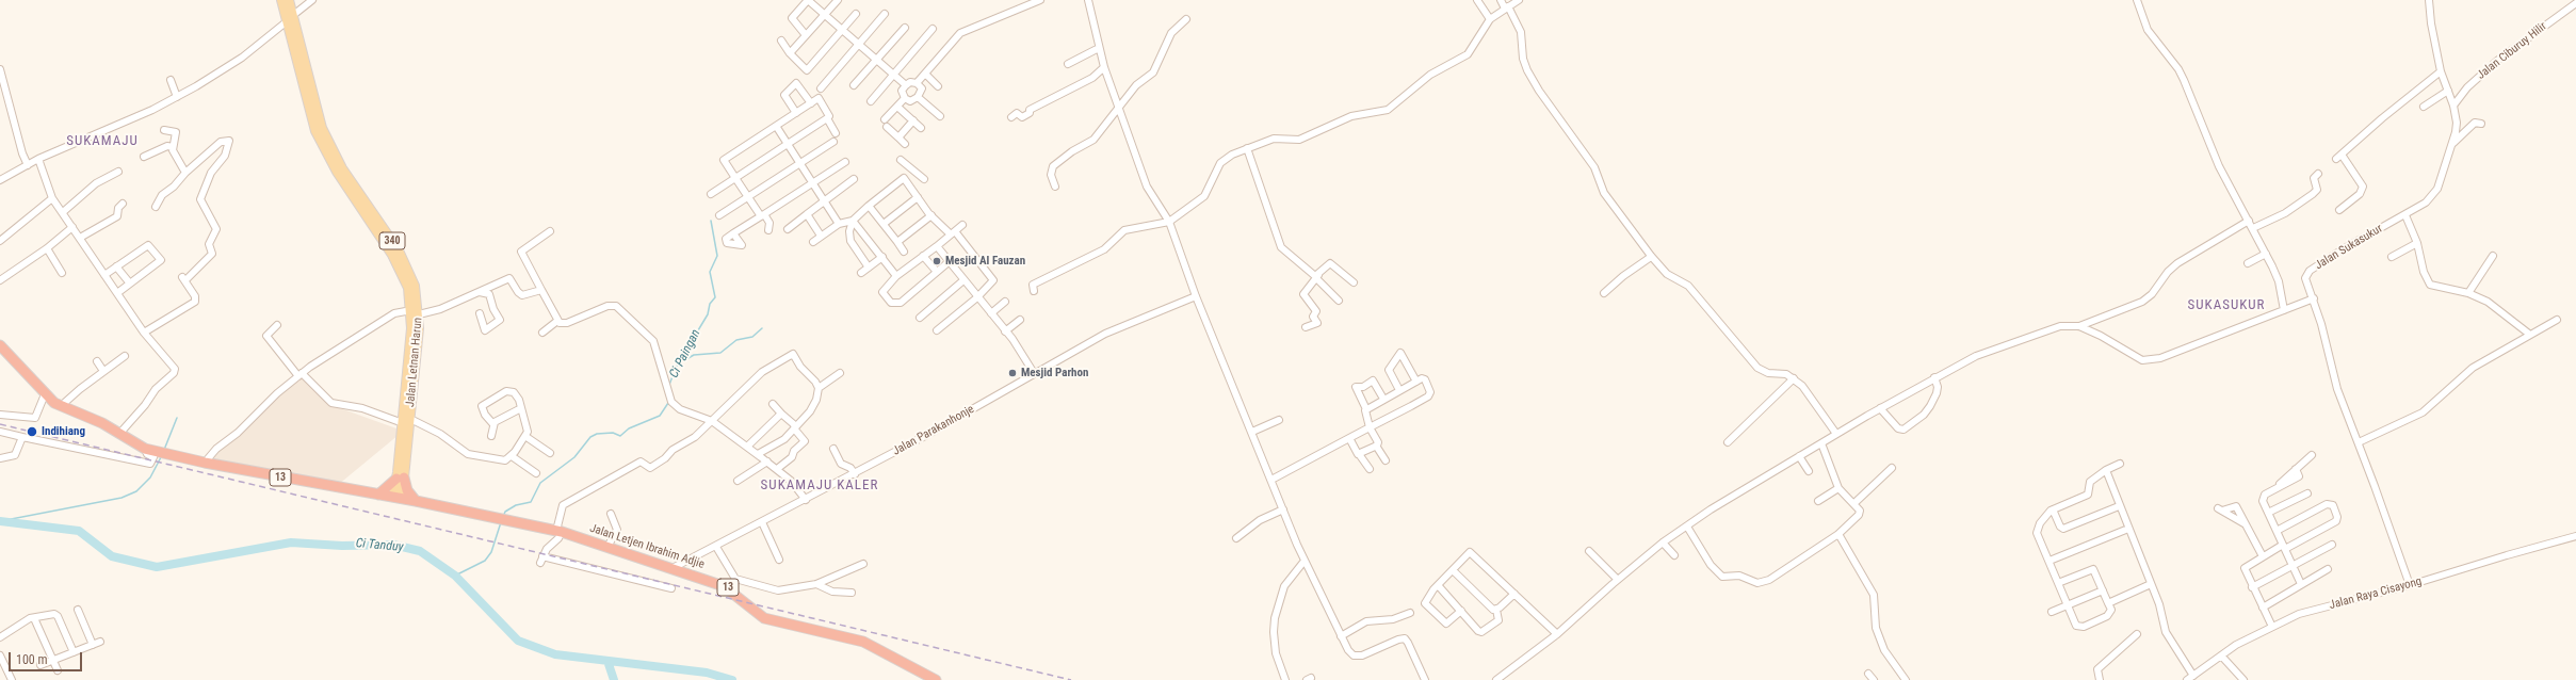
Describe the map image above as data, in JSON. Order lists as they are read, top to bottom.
{
  "streets": {
    "highway": ["13", "Jalan Letjen Ibrahim Adjie"],
    "main road": ["340", "Jalan Letnan Harun"],
    "street": [
      "Jalan Ciburuy Hilir",
      "Jalan Sukasukur",
      "Jalan Parakanhonje",
      "Jalan Raya Cisayong"
    ]
  },
  "crossings": [
    ["Jalan Ciburuy Hilir", "Jalan Sukasukur"],
    ["Jalan Sukasukur", "Jalan Raya Cisayong"],
    ["Jalan Letnan Harun", "13"],
    ["Jalan Parakanhonje", "Jalan Letjen Ibrahim Adjie"],
    ["13", "Jalan Letjen Ibrahim Adjie"]
  ],
  "districts": ["SUKAMAJU", "SUKASUKUR", "SUKAMAJU KALER"],
  "water": ["Ci Paingan", "Ci Tanduy"],
  "places": ["Mesjid Al Fauzan", "Mesjid Parhon", "Indihiang"],
  "scale_bar": "100 m"
}
